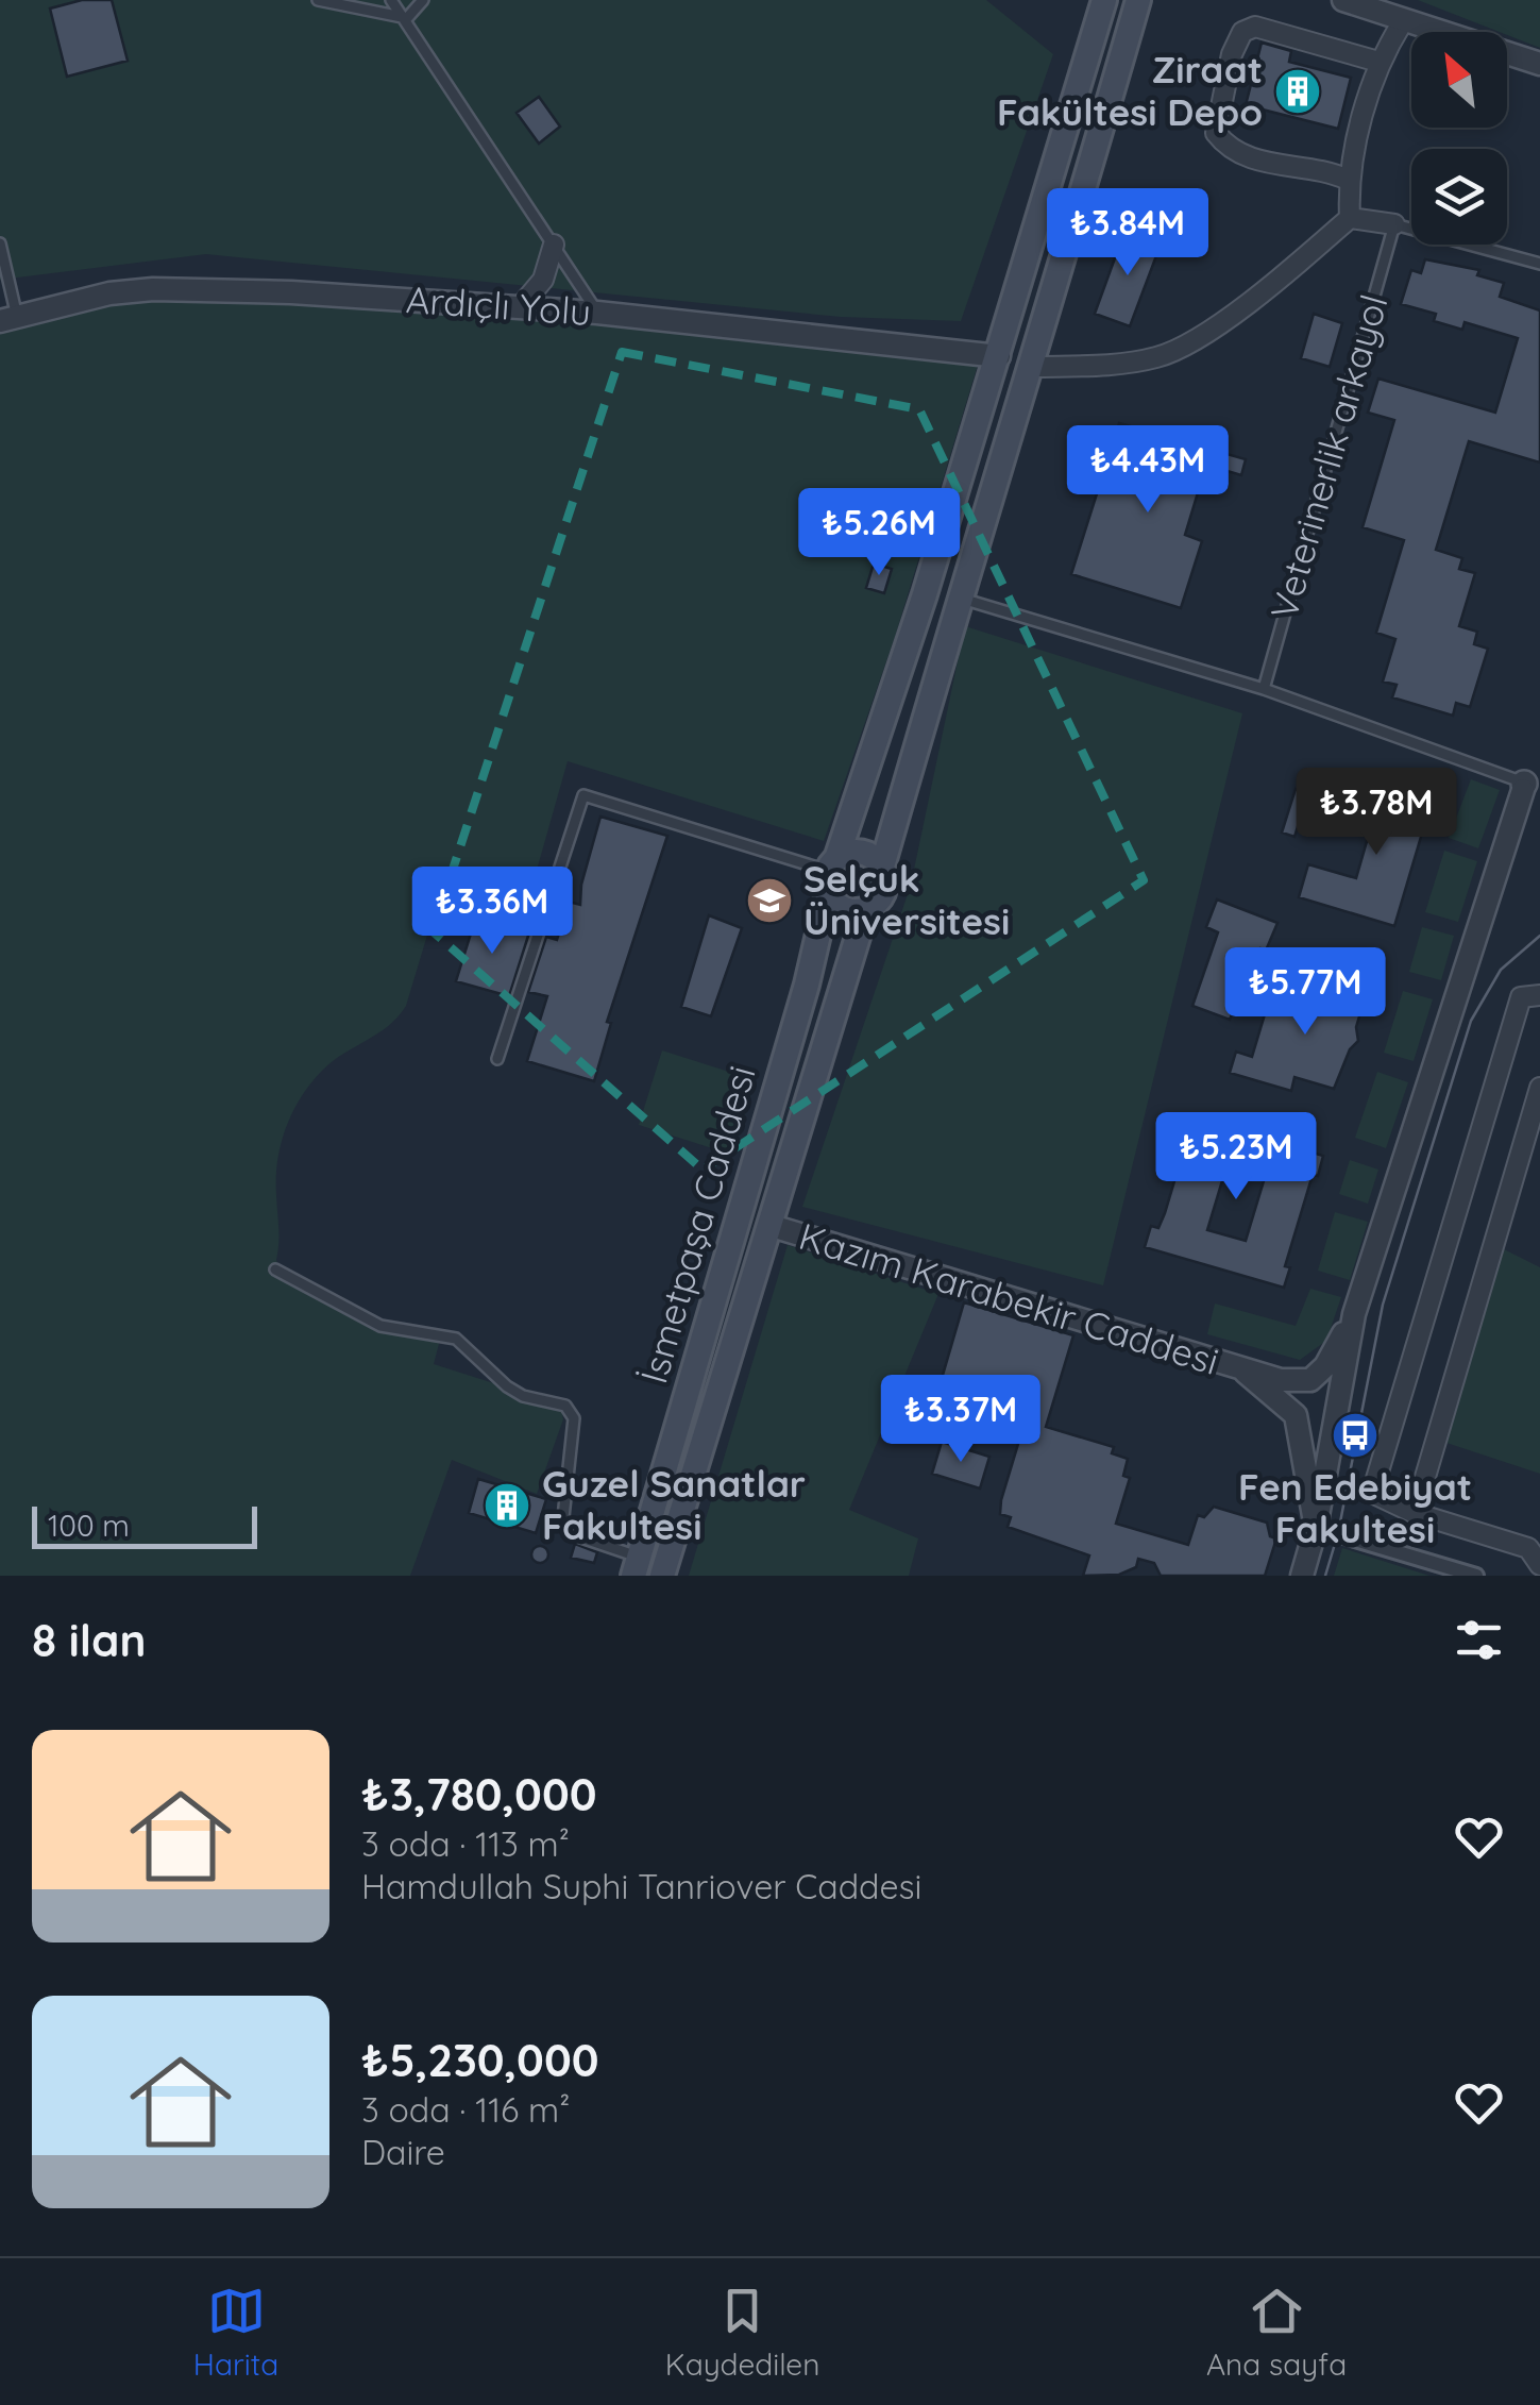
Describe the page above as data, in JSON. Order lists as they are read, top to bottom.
{
  "streets": {
    "main road": ["İsmetpaşa Caddesi"],
    "street": ["Ardıçlı Yolu", "Kazım Karabekir Caddesi"],
    "lane": ["Veterinerlik arkayol"]
  },
  "crossings": [
    ["Ardıçlı Yolu", "İsmetpaşa Caddesi"]
  ],
  "places": {
    "building": ["Ziraat Fakültesi Depo", "Guzel Sanatlar Fakultesi"],
    "school or university": ["Selçuk Üniversitesi"],
    "bus stop": ["Fen Edebiyat Fakultesi"]
  },
  "scale_bar": "100 m",
  "north": "top left",
  "page": {
    "price": [
      "₺3.84M",
      "₺4.43M",
      "₺5.26M",
      "₺3.78M",
      "₺3.36M",
      "₺5.77M",
      "₺5.23M",
      "₺3.37M"
    ],
    "scale": "100 m",
    "heading": "8 ilan",
    "list": [
      {
        "name": "₺3,780,000",
        "note": "3 oda · 113 m² · Hamdullah Suphi Tanriover Caddesi"
      },
      {
        "name": "₺5,230,000",
        "note": "3 oda · 116 m² · Daire"
      }
    ],
    "tabs": ["Harita", "Kaydedilen", "Ana sayfa"]
  }
}
